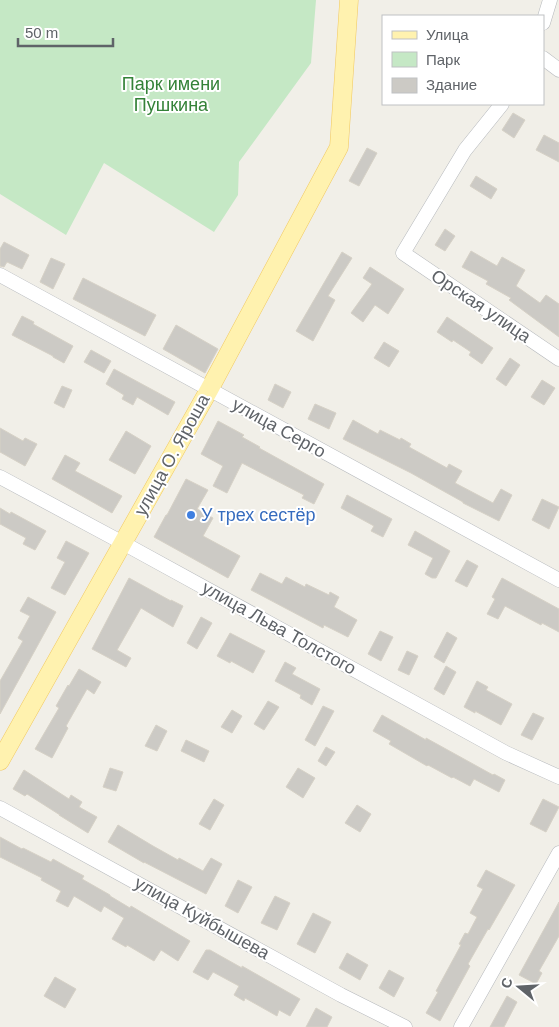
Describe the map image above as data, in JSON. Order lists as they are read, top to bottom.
{
  "streets": {
    "main road": ["улица О. Яроша"],
    "street": [
      "Орская улица",
      "улица Серго",
      "улица Льва Толстого",
      "улица Куйбышева"
    ]
  },
  "crossings": [
    ["улица Серго", "улица О. Яроша"],
    ["улица О. Яроша", "улица Льва Толстого"]
  ],
  "parks": ["Парк имени Пушкина"],
  "places": ["У трех сестёр"],
  "legend": ["Улица", "Парк", "Здание"],
  "scale_bar": "50 m",
  "north": "left"
}
